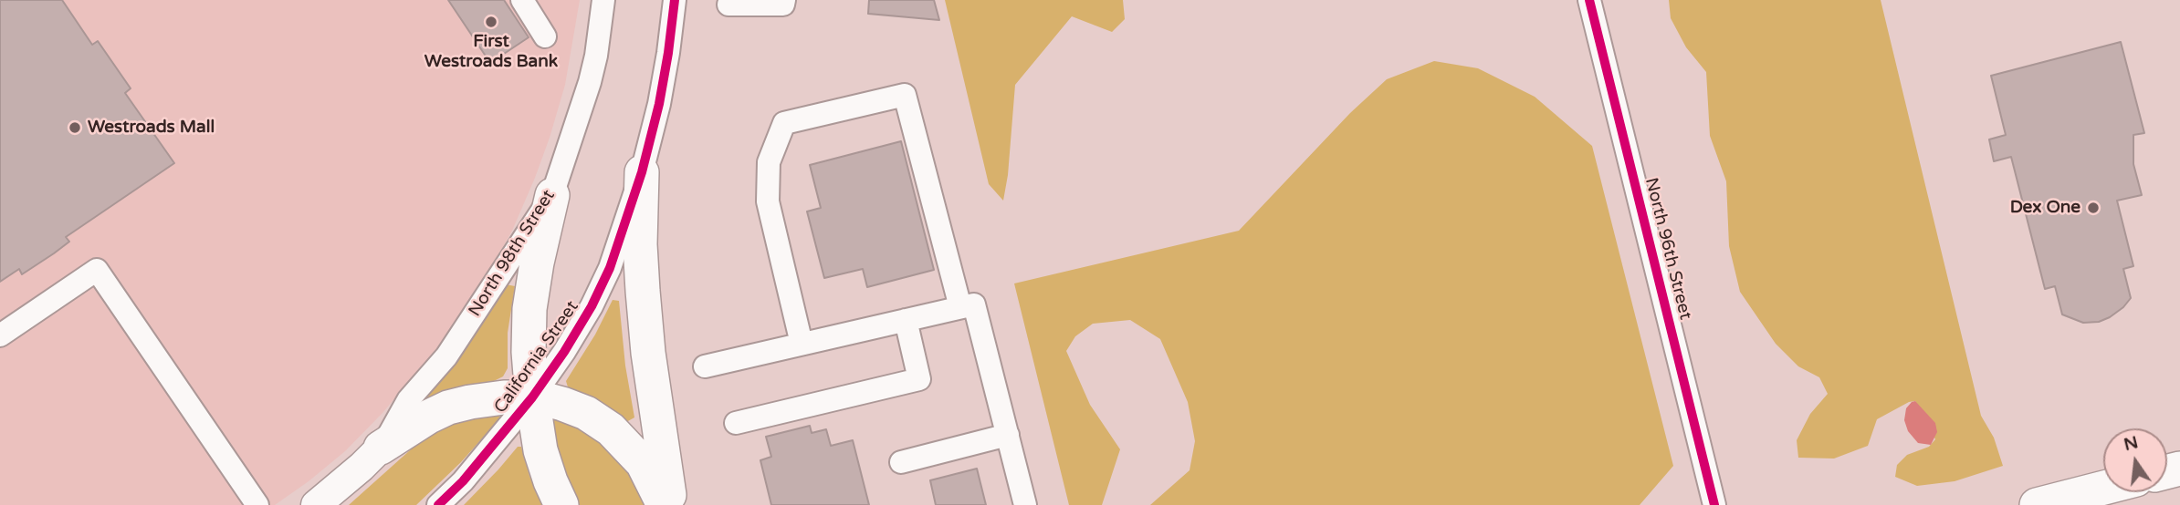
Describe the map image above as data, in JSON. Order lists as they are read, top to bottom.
{
  "streets": {
    "street": ["North 96th Street", "North 98th Street", "California Street"]
  },
  "places": ["First Westroads Bank", "Westroads Mall", "Dex One"],
  "north": "top"
}
